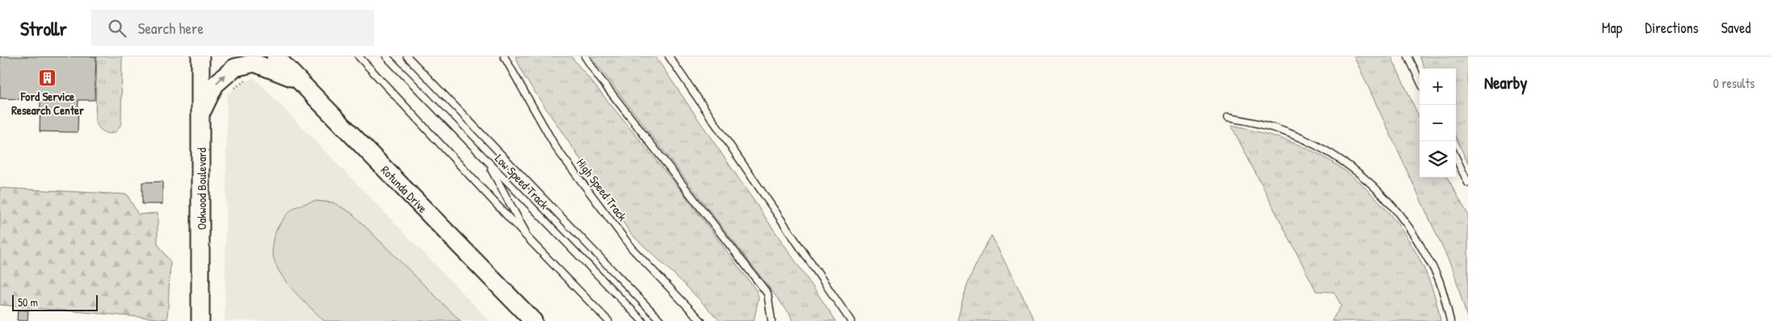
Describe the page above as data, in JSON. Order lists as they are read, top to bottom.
{
  "streets": {
    "main road": ["Oakwood Boulevard", "Rotunda Drive"],
    "lane": ["Low Speed Track", "High Speed Track"]
  },
  "places": {
    "building": ["Ford Service Research Center"]
  },
  "scale_bar": "50 m",
  "page": {
    "header": "Strollr",
    "search": "Search here",
    "nav": ["Map", "Directions", "Saved"],
    "heading": ["Nearby", "0 results"],
    "map_buttons": ["+", "−"],
    "scale": "50 m"
  }
}
